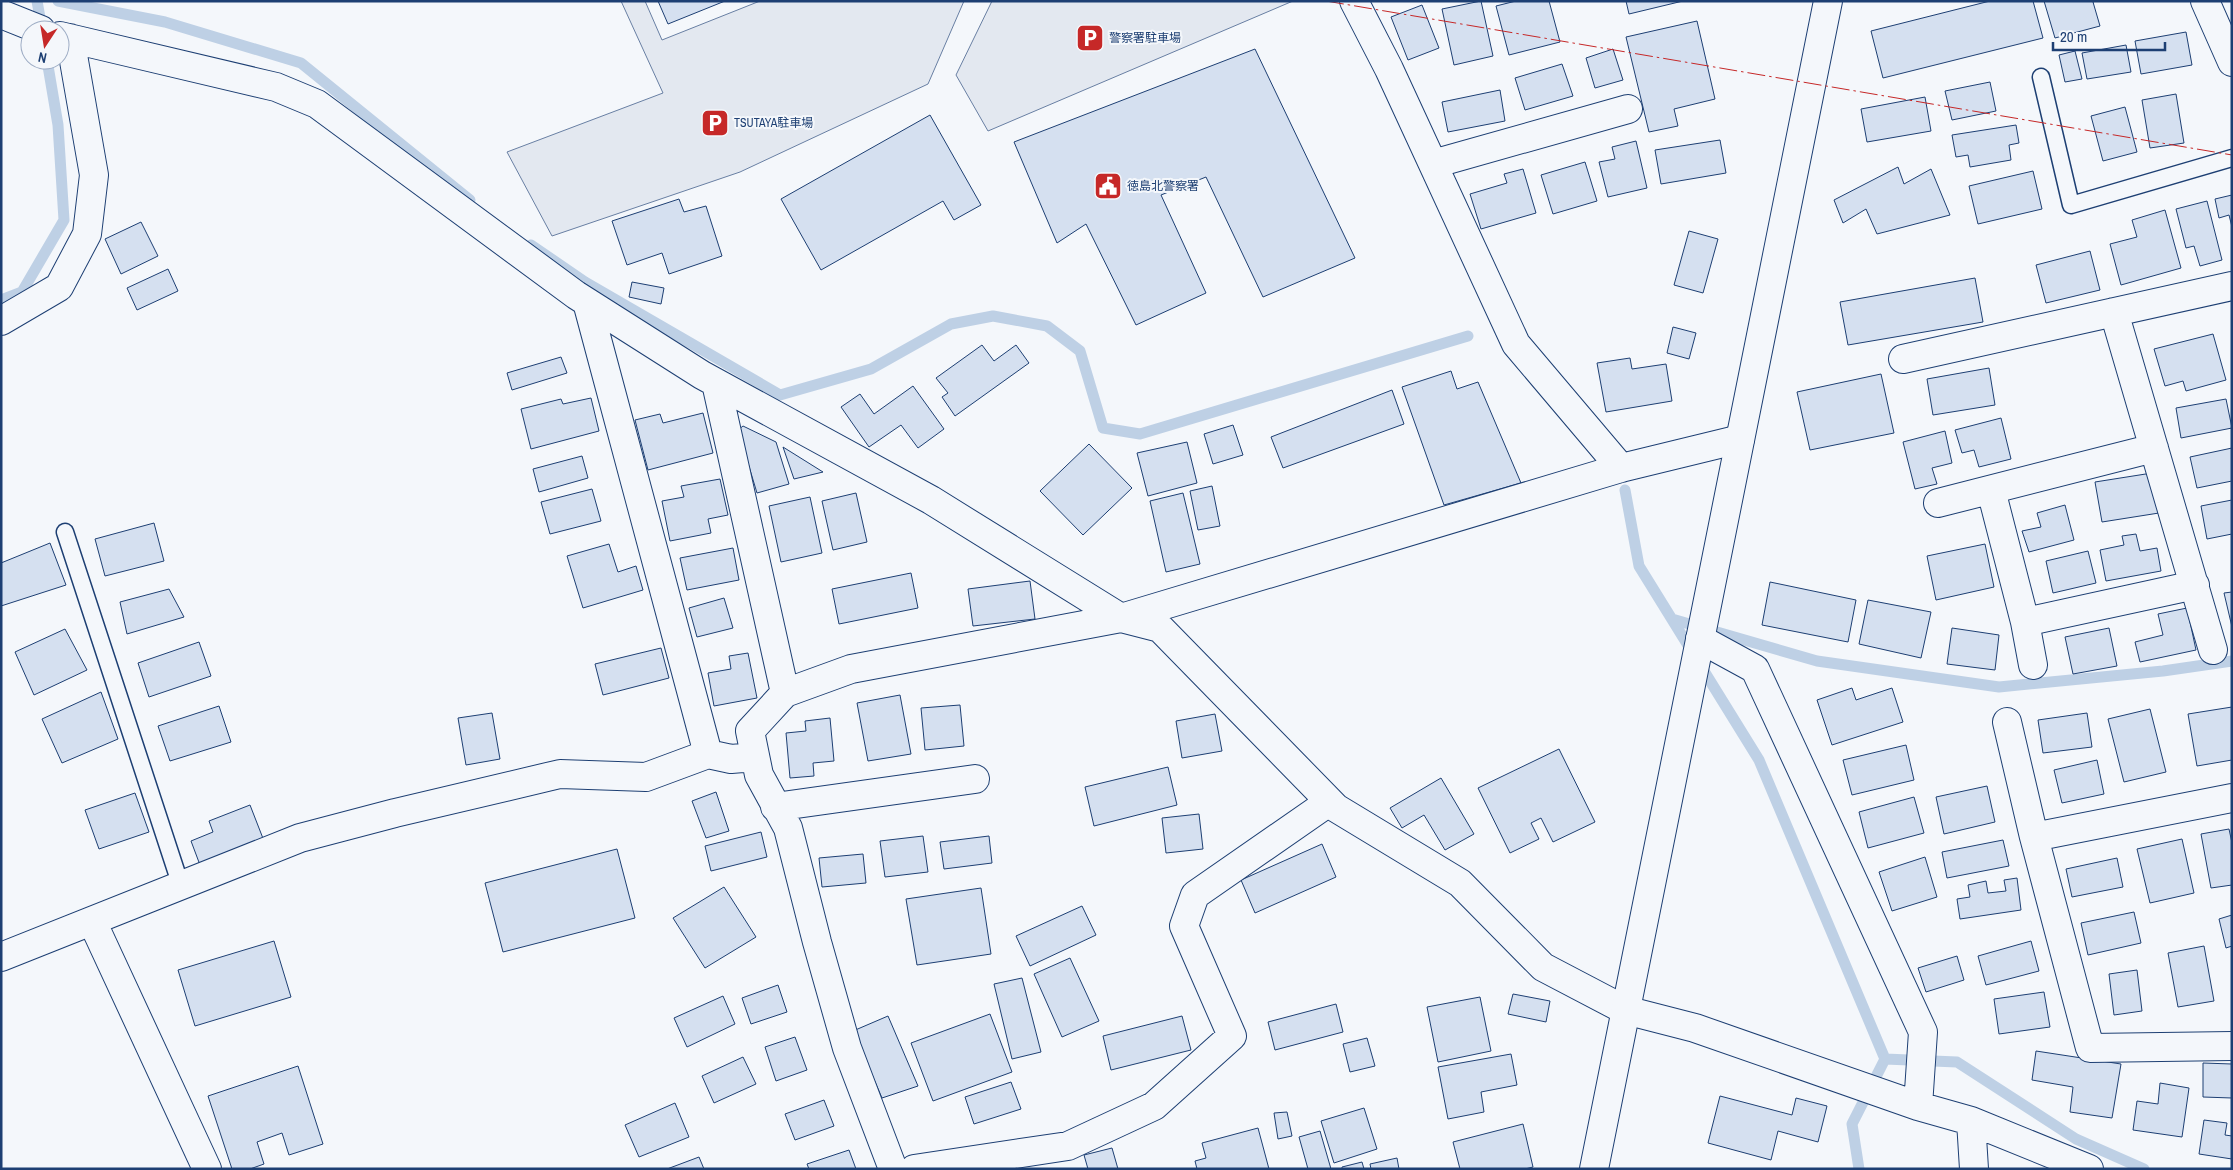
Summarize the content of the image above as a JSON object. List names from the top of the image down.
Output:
{
  "places": {
    "parking": ["警察署駐車場", "TSUTAYA駐車場"],
    "public building": ["徳島北警察署"]
  },
  "scale_bar": "20 m",
  "north": "bottom"
}
